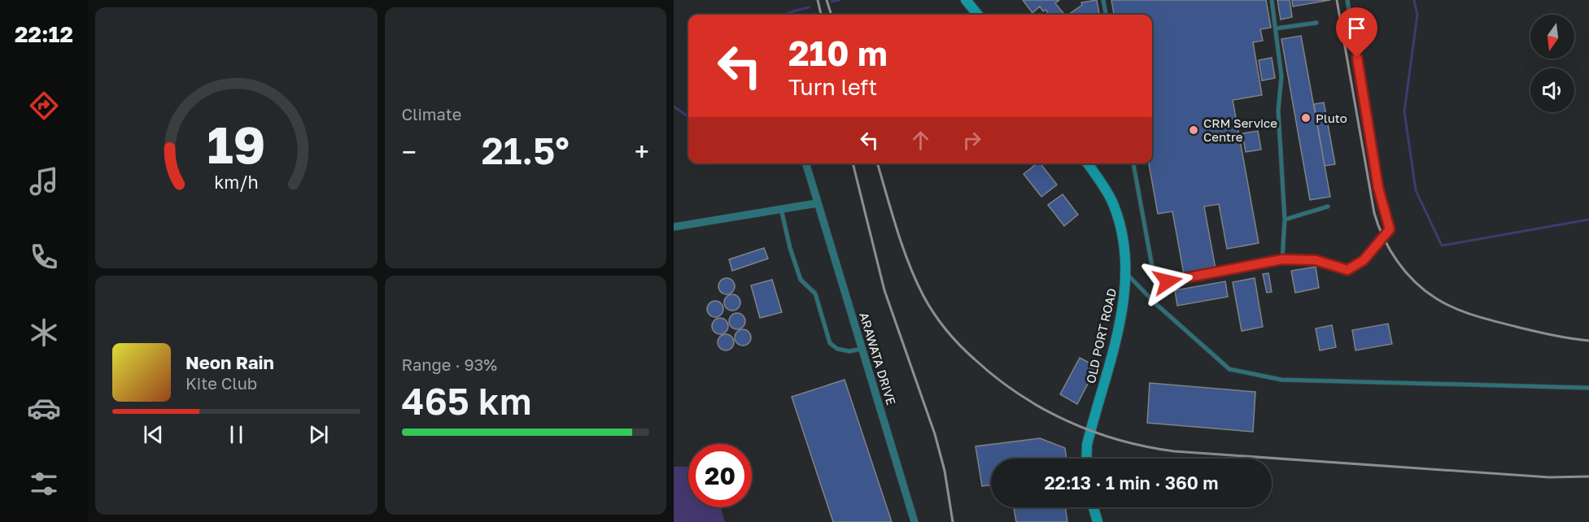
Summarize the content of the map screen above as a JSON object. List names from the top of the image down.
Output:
{
  "streets": {
    "street": ["OLD PORT ROAD", "ARAWATA DRIVE"]
  },
  "places": ["Pluto", "CRM Service Centre"],
  "north": "bottom",
  "page": {
    "tabs": "22:12",
    "tile": [
      "Climate",
      ["Range · 93%", "465 km"]
    ],
    "turn": ["210 m", "Turn left"],
    "heat": ["−", "21.5°", "+"],
    "song": ["Neon Rain", "Kite Club"],
    "limit": "20",
    "trip": "22:13 · 1 min · 360 m",
    "gauge": ["19", "km/h"]
  }
}
